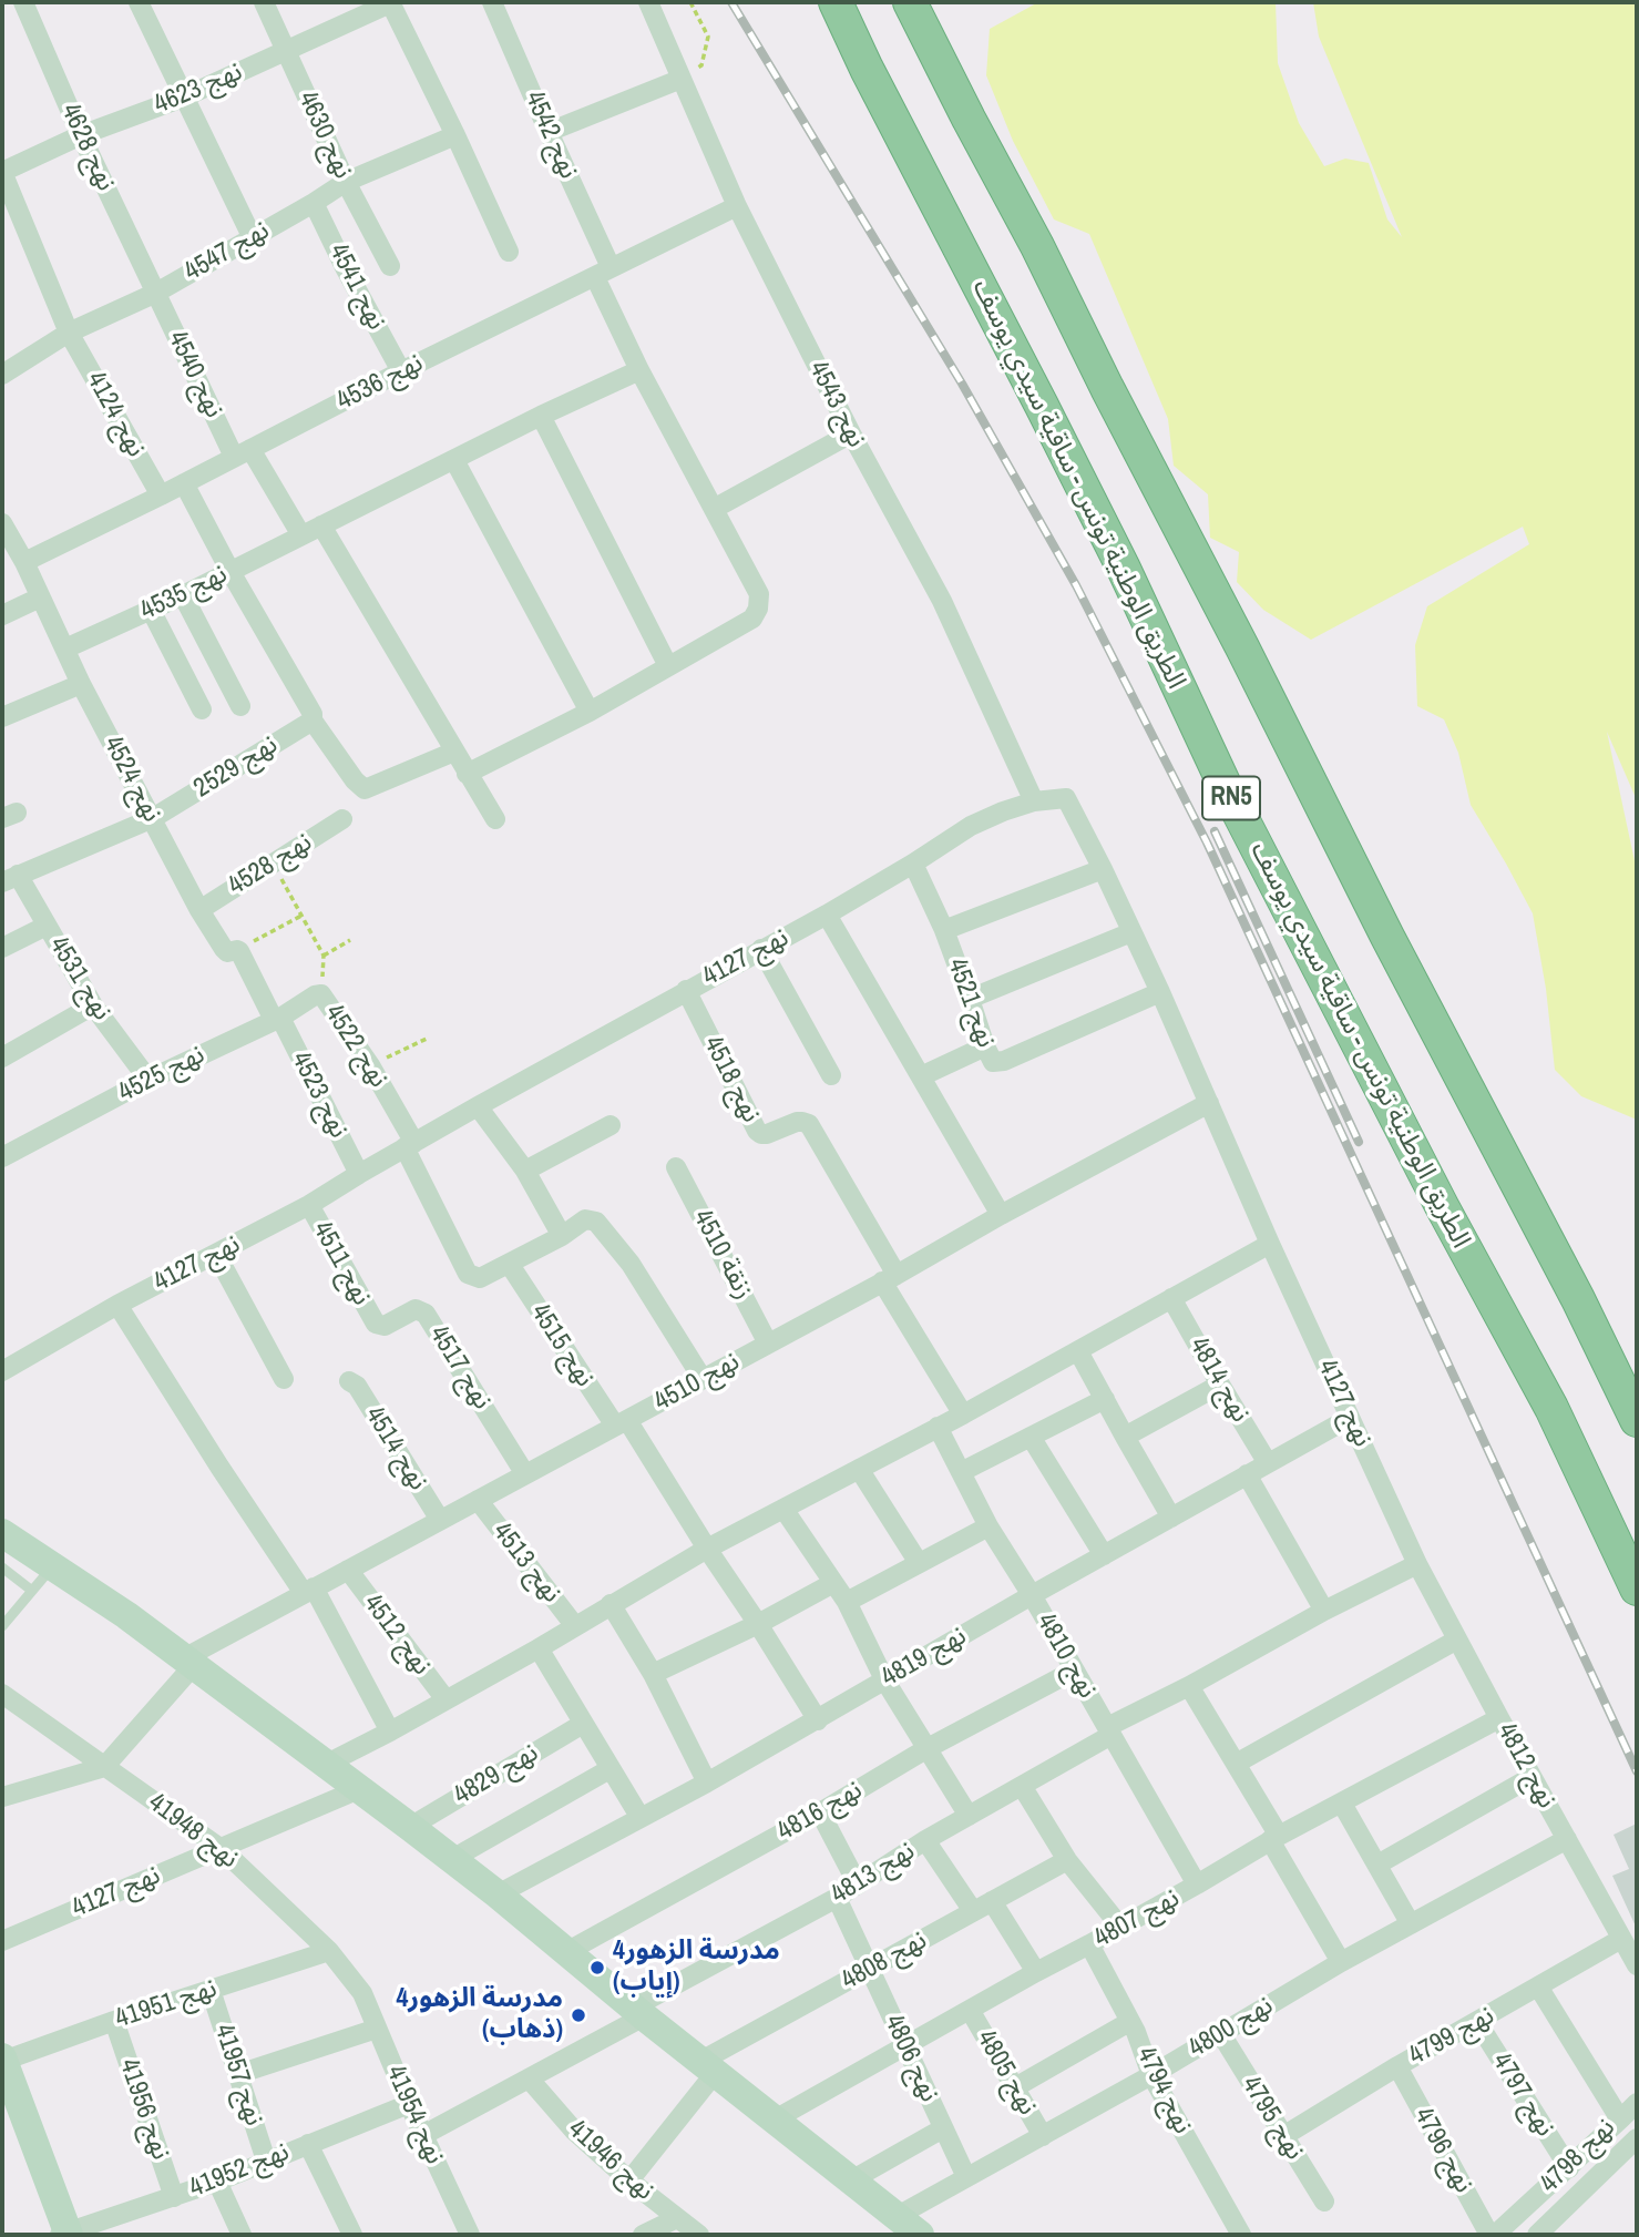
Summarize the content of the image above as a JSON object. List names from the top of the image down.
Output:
{
  "streets": {
    "highway": ["الطريق الوطنية تونس - ساقية سيدي يوسف", "RN5"],
    "street": [
      "نهج 4623",
      "نهج 4630",
      "نهج 4542",
      "نهج 4628",
      "نهج 4547",
      "نهج 4541",
      "نهج 4540",
      "نهج 4536",
      "نهج 4543",
      "نهج 4124",
      "نهج 4535",
      "نهج 2529",
      "نهج 4524",
      "نهج 4528",
      "نهج 4127",
      "نهج 4531",
      "نهج 4521",
      "نهج 4522",
      "نهج 4525",
      "نهج 4518",
      "نهج 4523",
      "زنقة 4510",
      "نهج 4511",
      "نهج 4515",
      "نهج 4517",
      "نهج 4814",
      "نهج 4510",
      "نهج 4514",
      "نهج 4513",
      "نهج 4512",
      "نهج 4810",
      "نهج 4819",
      "نهج 4812",
      "نهج 4829",
      "نهج 4816",
      "نهج 41948",
      "نهج 4813",
      "نهج 4807",
      "نهج 4808",
      "نهج 41951",
      "نهج 4800",
      "نهج 4799",
      "نهج 4806",
      "نهج 4805",
      "نهج 41957",
      "نهج 4794",
      "نهج 4797",
      "نهج 41956",
      "نهج 41954",
      "نهج 4795",
      "نهج 4796",
      "نهج 4798",
      "نهج 41946",
      "نهج 41952"
    ]
  },
  "crossings": [
    ["نهج 4623", "نهج 4630"],
    ["نهج 4623", "نهج 4628"],
    ["نهج 4623", "نهج 4124"],
    ["نهج 4630", "نهج 4547"],
    ["نهج 4542", "نهج 4536"],
    ["نهج 4542", "نهج 4535"],
    ["نهج 4628", "نهج 4547"],
    ["نهج 4628", "نهج 4540"],
    ["نهج 4547", "نهج 4541"],
    ["نهج 4547", "نهج 4540"],
    ["نهج 4547", "نهج 4124"],
    ["نهج 4541", "نهج 4536"],
    ["نهج 4540", "نهج 4536"],
    ["نهج 4540", "نهج 4535"],
    ["نهج 4536", "نهج 4543"],
    ["نهج 4536", "نهج 4124"],
    ["نهج 4536", "نهج 4524"],
    ["نهج 4543", "نهج 4127"],
    ["نهج 4535", "نهج 4524"],
    ["نهج 2529", "نهج 4524"],
    ["نهج 2529", "نهج 4531"],
    ["نهج 4524", "نهج 4528"],
    ["نهج 4524", "نهج 4525"],
    ["نهج 4524", "نهج 4523"],
    ["نهج 4127", "نهج 4521"],
    ["نهج 4127", "نهج 4522"],
    ["نهج 4127", "نهج 4518"],
    ["نهج 4127", "نهج 4523"],
    ["نهج 4127", "نهج 4511"],
    ["نهج 4127", "نهج 4510"],
    ["نهج 4127", "نهج 4819"],
    ["نهج 4127", "نهج 4812"],
    ["نهج 4127", "نهج 41948"],
    ["نهج 4127", "نهج 4813"],
    ["نهج 4531", "نهج 4525"],
    ["نهج 4522", "نهج 4525"],
    ["نهج 4522", "نهج 4515"],
    ["نهج 4525", "نهج 4523"],
    ["نهج 4518", "نهج 4510"],
    ["زنقة 4510", "نهج 4510"],
    ["نهج 4511", "نهج 4517"],
    ["نهج 4515", "نهج 4510"],
    ["نهج 4515", "نهج 4819"],
    ["نهج 4517", "نهج 4510"],
    ["نهج 4814", "نهج 4819"],
    ["نهج 4510", "نهج 4514"],
    ["نهج 4510", "نهج 4513"],
    ["نهج 4510", "نهج 4512"],
    ["نهج 4510", "نهج 41948"],
    ["نهج 4810", "نهج 4819"],
    ["نهج 4810", "نهج 4816"],
    ["نهج 4810", "نهج 4813"],
    ["نهج 4810", "نهج 4807"],
    ["نهج 4812", "نهج 4813"],
    ["نهج 4812", "نهج 4807"],
    ["نهج 4812", "نهج 4800"],
    ["نهج 4812", "نهج 4799"],
    ["نهج 41948", "نهج 41951"],
    ["نهج 41948", "نهج 41954"],
    ["نهج 4813", "نهج 4806"],
    ["نهج 4807", "نهج 4806"],
    ["نهج 4807", "نهج 4805"],
    ["نهج 4807", "نهج 4794"],
    ["نهج 4808", "نهج 4806"],
    ["نهج 41951", "نهج 41957"],
    ["نهج 41951", "نهج 41956"],
    ["نهج 4800", "نهج 4806"],
    ["نهج 4800", "نهج 4805"],
    ["نهج 4800", "نهج 4794"],
    ["نهج 4800", "نهج 4795"],
    ["نهج 4799", "نهج 4797"],
    ["نهج 4799", "نهج 4795"],
    ["نهج 4799", "نهج 4796"],
    ["نهج 4799", "نهج 4798"],
    ["نهج 41957", "نهج 41952"],
    ["نهج 4797", "نهج 4798"],
    ["نهج 41956", "نهج 41952"],
    ["نهج 41954", "نهج 41952"],
    ["نهج 4796", "نهج 4798"]
  ],
  "places": ["مدرسة الزهور4 (إياب)", "مدرسة الزهور4 (ذهاب)"]
}
